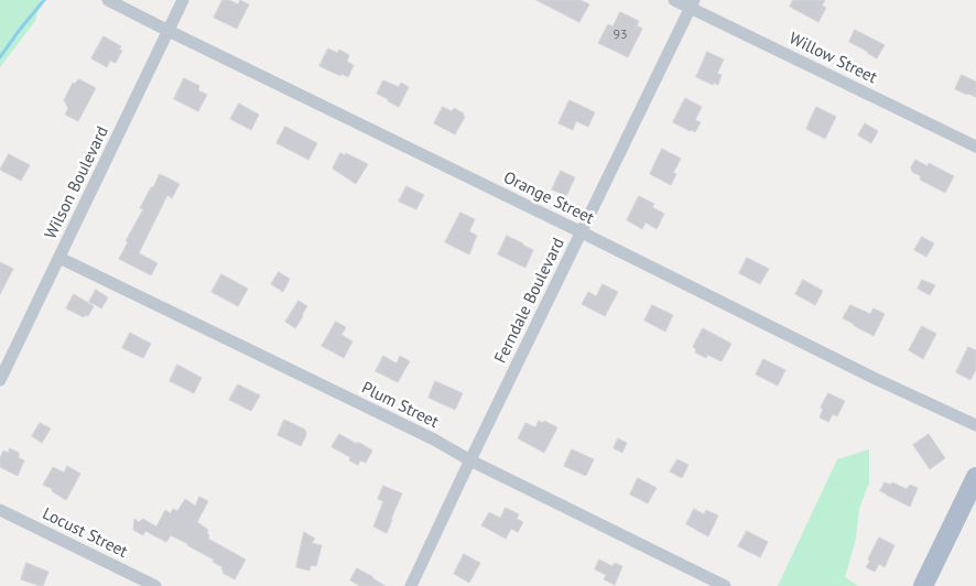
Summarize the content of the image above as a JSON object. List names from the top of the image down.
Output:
{
  "streets": {
    "street": [
      "Willow Street",
      "Wilson Boulevard",
      "Orange Street",
      "Ferndale Boulevard",
      "Plum Street",
      "Locust Street"
    ]
  },
  "crossings": [
    ["Willow Street", "Ferndale Boulevard"],
    ["Wilson Boulevard", "Orange Street"],
    ["Wilson Boulevard", "Plum Street"],
    ["Orange Street", "Ferndale Boulevard"],
    ["Ferndale Boulevard", "Plum Street"]
  ],
  "house_numbers": ["93"]
}
